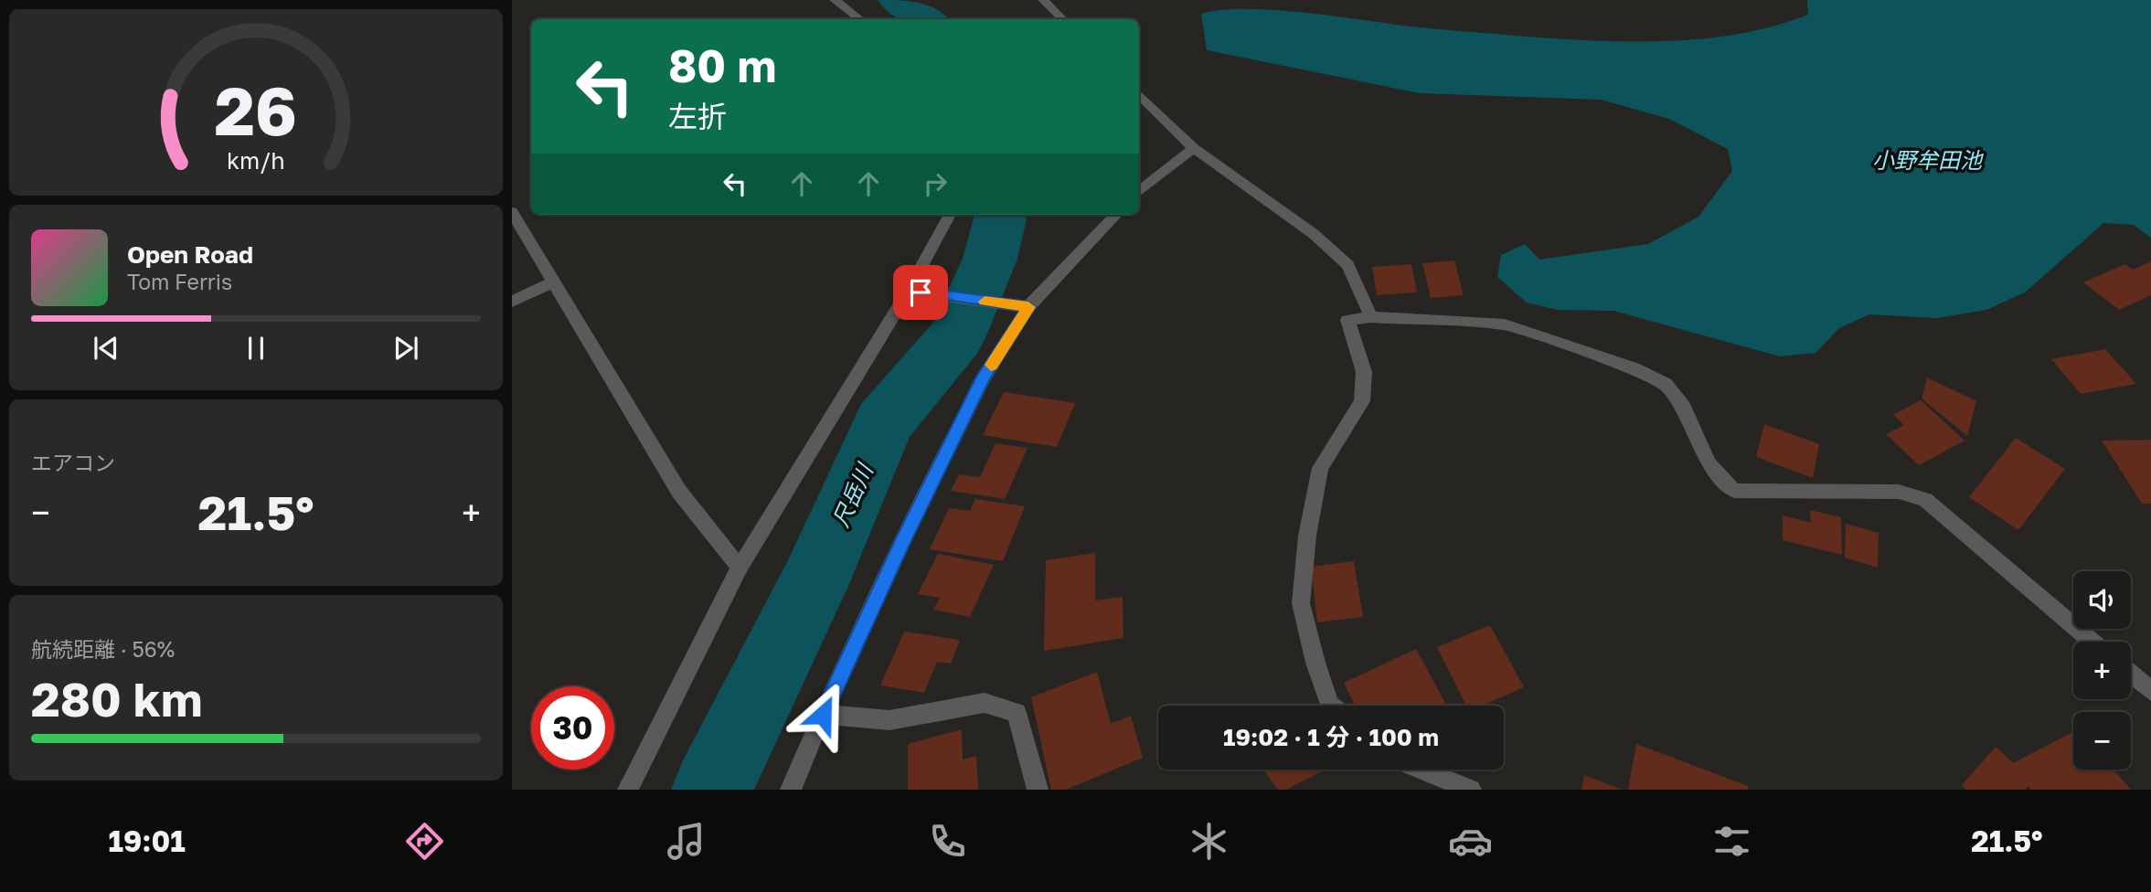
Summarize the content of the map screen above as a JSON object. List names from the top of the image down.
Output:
{
  "water": ["小野牟田池", "尺岳川"],
  "page": {
    "turn": ["80 m", "左折"],
    "song": ["Open Road", "Tom Ferris"],
    "tile": [
      "エアコン",
      ["航続距離 · 56%", "280 km"]
    ],
    "heat": ["−", "21.5°", "+"],
    "map_buttons": ["+", "−"],
    "limit": "30",
    "trip": "19:02 · 1 分 · 100 m",
    "tabs": ["19:01", "21.5°"],
    "gauge": ["26", "km/h"]
  }
}
